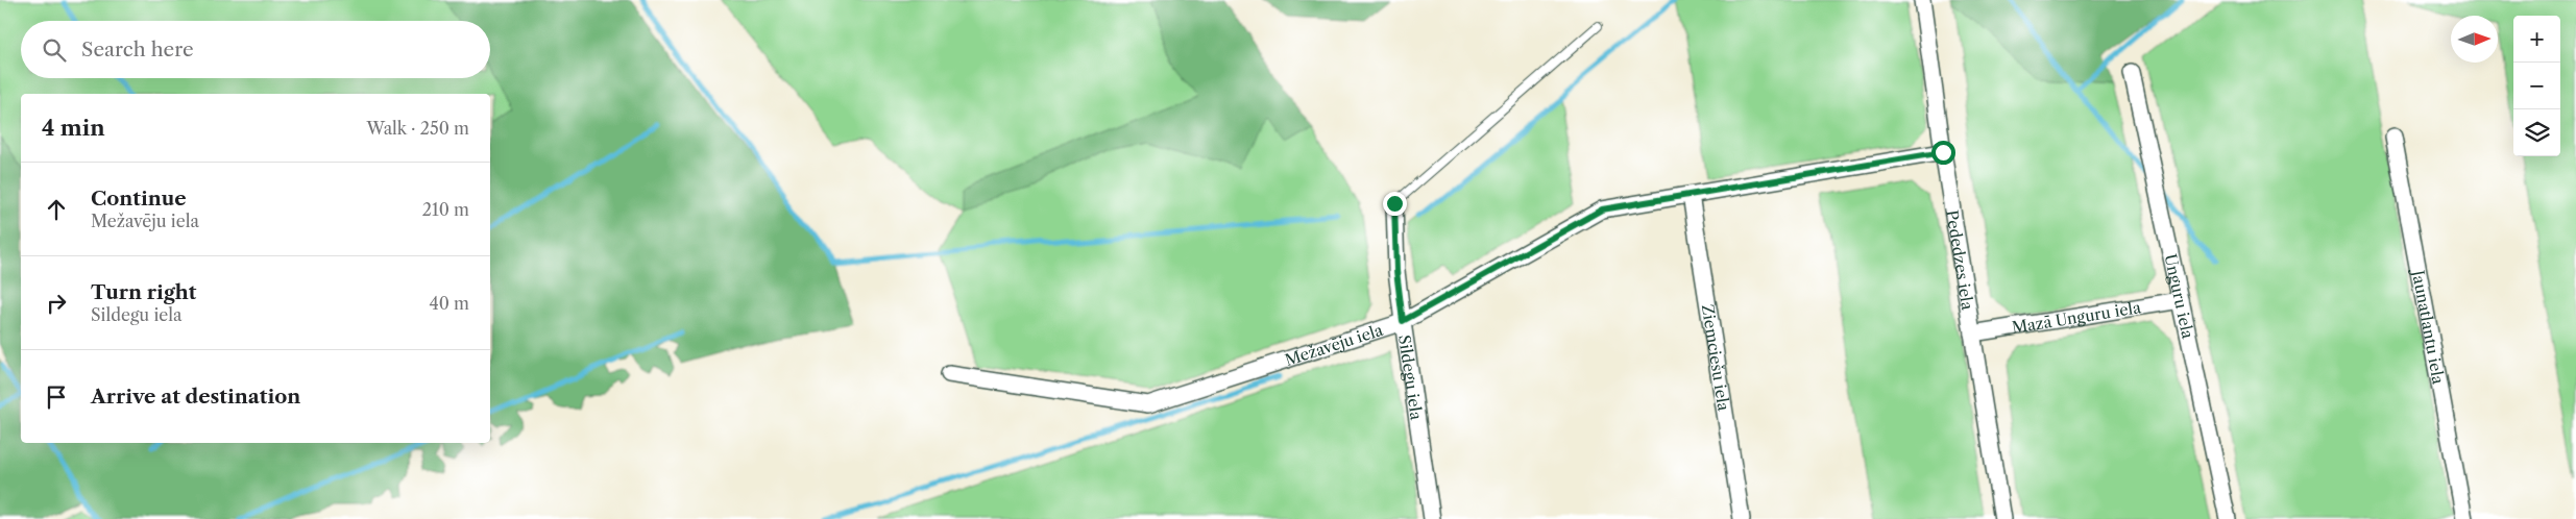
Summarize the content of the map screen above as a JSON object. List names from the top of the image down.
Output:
{
  "streets": {
    "street": [
      "Pededzes iela",
      "Unguru iela",
      "Mazā Unguru iela",
      "Jaunatlantu iela",
      "Mežavēju iela",
      "Ziemciešu iela",
      "Sildegu iela"
    ]
  },
  "crossings": [
    ["Pededzes iela", "Mazā Unguru iela"],
    ["Pededzes iela", "Mežavēju iela"],
    ["Unguru iela", "Mazā Unguru iela"],
    ["Mežavēju iela", "Ziemciešu iela"],
    ["Mežavēju iela", "Sildegu iela"]
  ],
  "north": "right",
  "page": {
    "map_buttons": ["+", "−"],
    "search": "Search here",
    "heading": ["4 min", "Walk · 250 m"],
    "list": [
      ["Continue", "Mežavēju iela", "210 m"],
      ["Turn right", "Sildegu iela", "40 m"],
      "Arrive at destination"
    ]
  }
}
